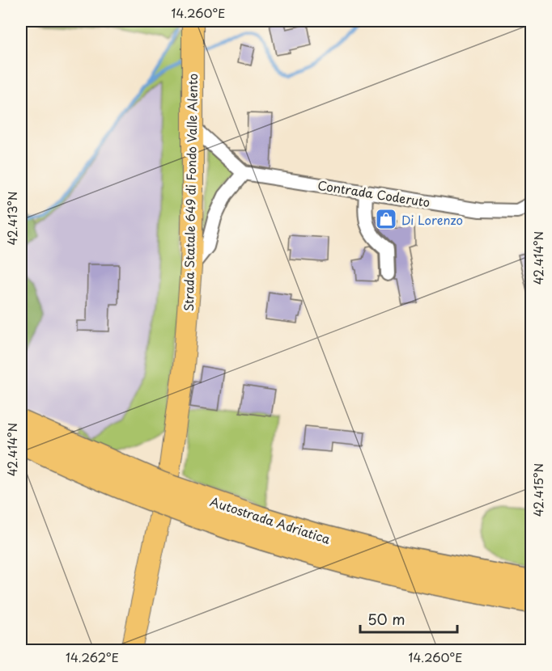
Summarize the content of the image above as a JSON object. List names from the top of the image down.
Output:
{
  "streets": {
    "highway": ["Autostrada Adriatica"],
    "main road": ["Strada Statale 649 di Fondo Valle Alento"],
    "street": ["Contrada Coderuto"]
  },
  "places": {
    "shop": ["Di Lorenzo"]
  },
  "scale_bar": "50 m",
  "coordinates": [
    "14.260°E",
    "42.413°N",
    "42.414°N",
    "42.415°N",
    "14.262°E"
  ]
}
